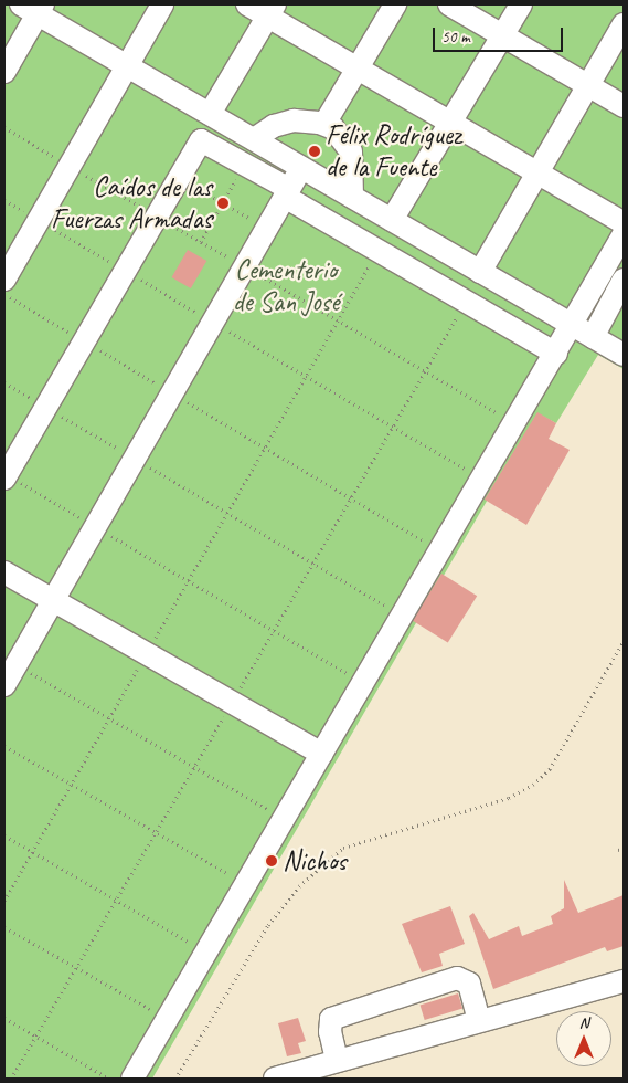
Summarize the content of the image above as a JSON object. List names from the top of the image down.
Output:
{
  "parks": ["Cementerio de San José"],
  "places": ["Félix Rodríguez de la Fuente", "Caídos de las Fuerzas Armadas", "Nichos"],
  "scale_bar": "50 m",
  "north": "top"
}
